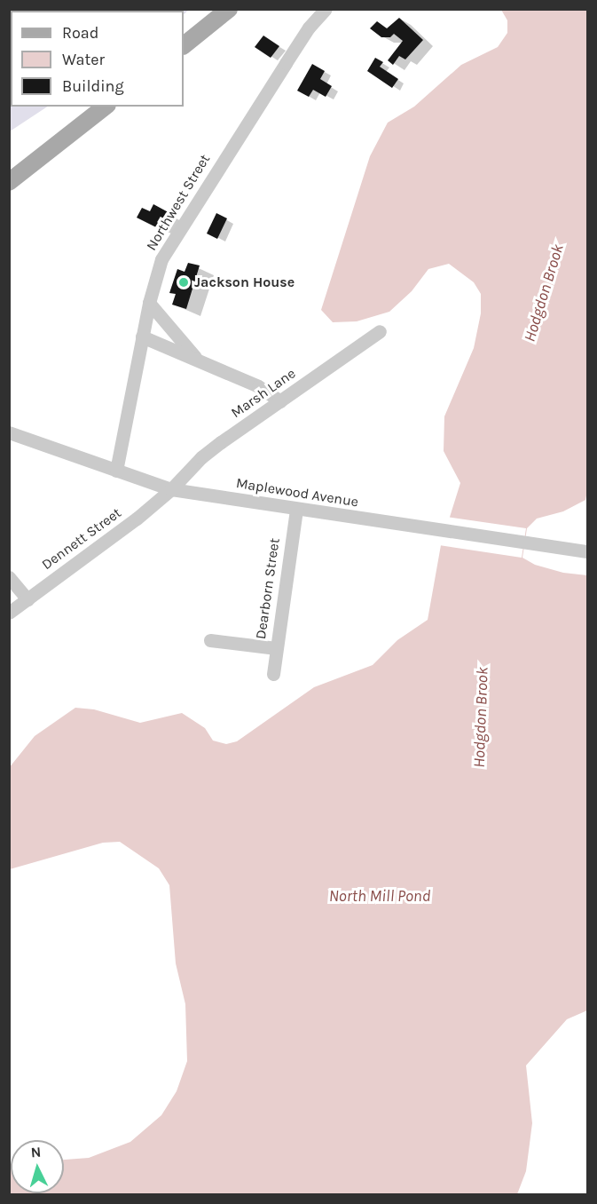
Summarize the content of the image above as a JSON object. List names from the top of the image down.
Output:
{
  "streets": {
    "street": [
      "Northwest Street",
      "Marsh Lane",
      "Maplewood Avenue",
      "Dennett Street",
      "Dearborn Street"
    ]
  },
  "crossings": [
    ["Northwest Street", "Maplewood Avenue"],
    ["Marsh Lane", "Maplewood Avenue"],
    ["Marsh Lane", "Dennett Street"],
    ["Maplewood Avenue", "Dennett Street"],
    ["Maplewood Avenue", "Dearborn Street"]
  ],
  "water": ["Hodgdon Brook", "North Mill Pond"],
  "places": ["Jackson House"],
  "legend": ["Road", "Water", "Building"],
  "north": "top"
}
